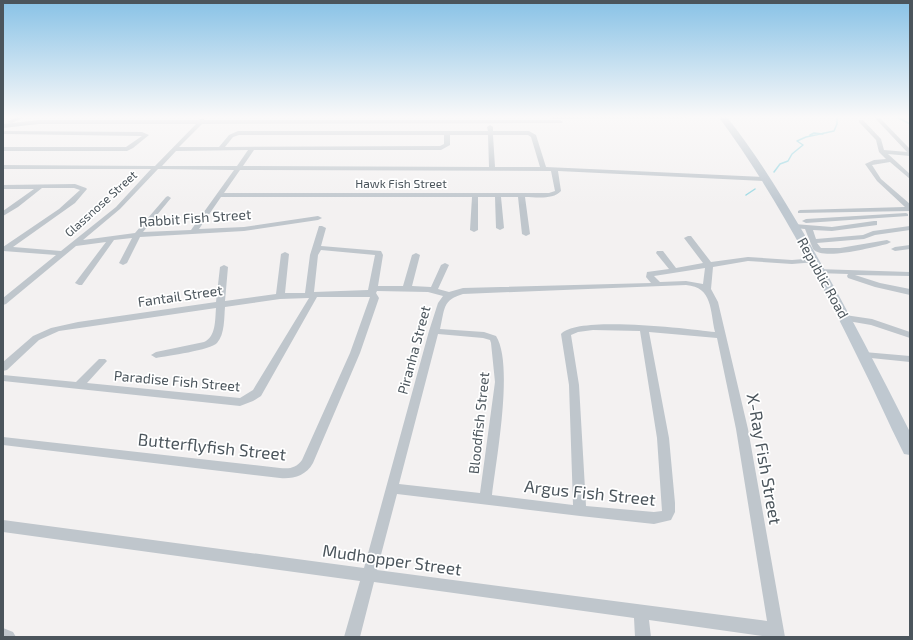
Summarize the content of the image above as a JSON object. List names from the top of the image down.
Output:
{
  "streets": {
    "street": [
      "Hawk Fish Street",
      "Glassnose Street",
      "Rabbit Fish Street",
      "Republic Road",
      "Fantail Street",
      "Piranha Street",
      "Paradise Fish Street",
      "Bloodfish Street",
      "Butterflyfish Street",
      "X-Ray Fish Street",
      "Argus Fish Street",
      "Mudhopper Street"
    ]
  },
  "crossings": [
    ["Glassnose Street", "Rabbit Fish Street"],
    ["Fantail Street", "Piranha Street"],
    ["Fantail Street", "Paradise Fish Street"],
    ["Fantail Street", "Butterflyfish Street"],
    ["Piranha Street", "Bloodfish Street"],
    ["Piranha Street", "X-Ray Fish Street"],
    ["Piranha Street", "Argus Fish Street"],
    ["Piranha Street", "Mudhopper Street"],
    ["Bloodfish Street", "Argus Fish Street"],
    ["X-Ray Fish Street", "Mudhopper Street"]
  ]
}
